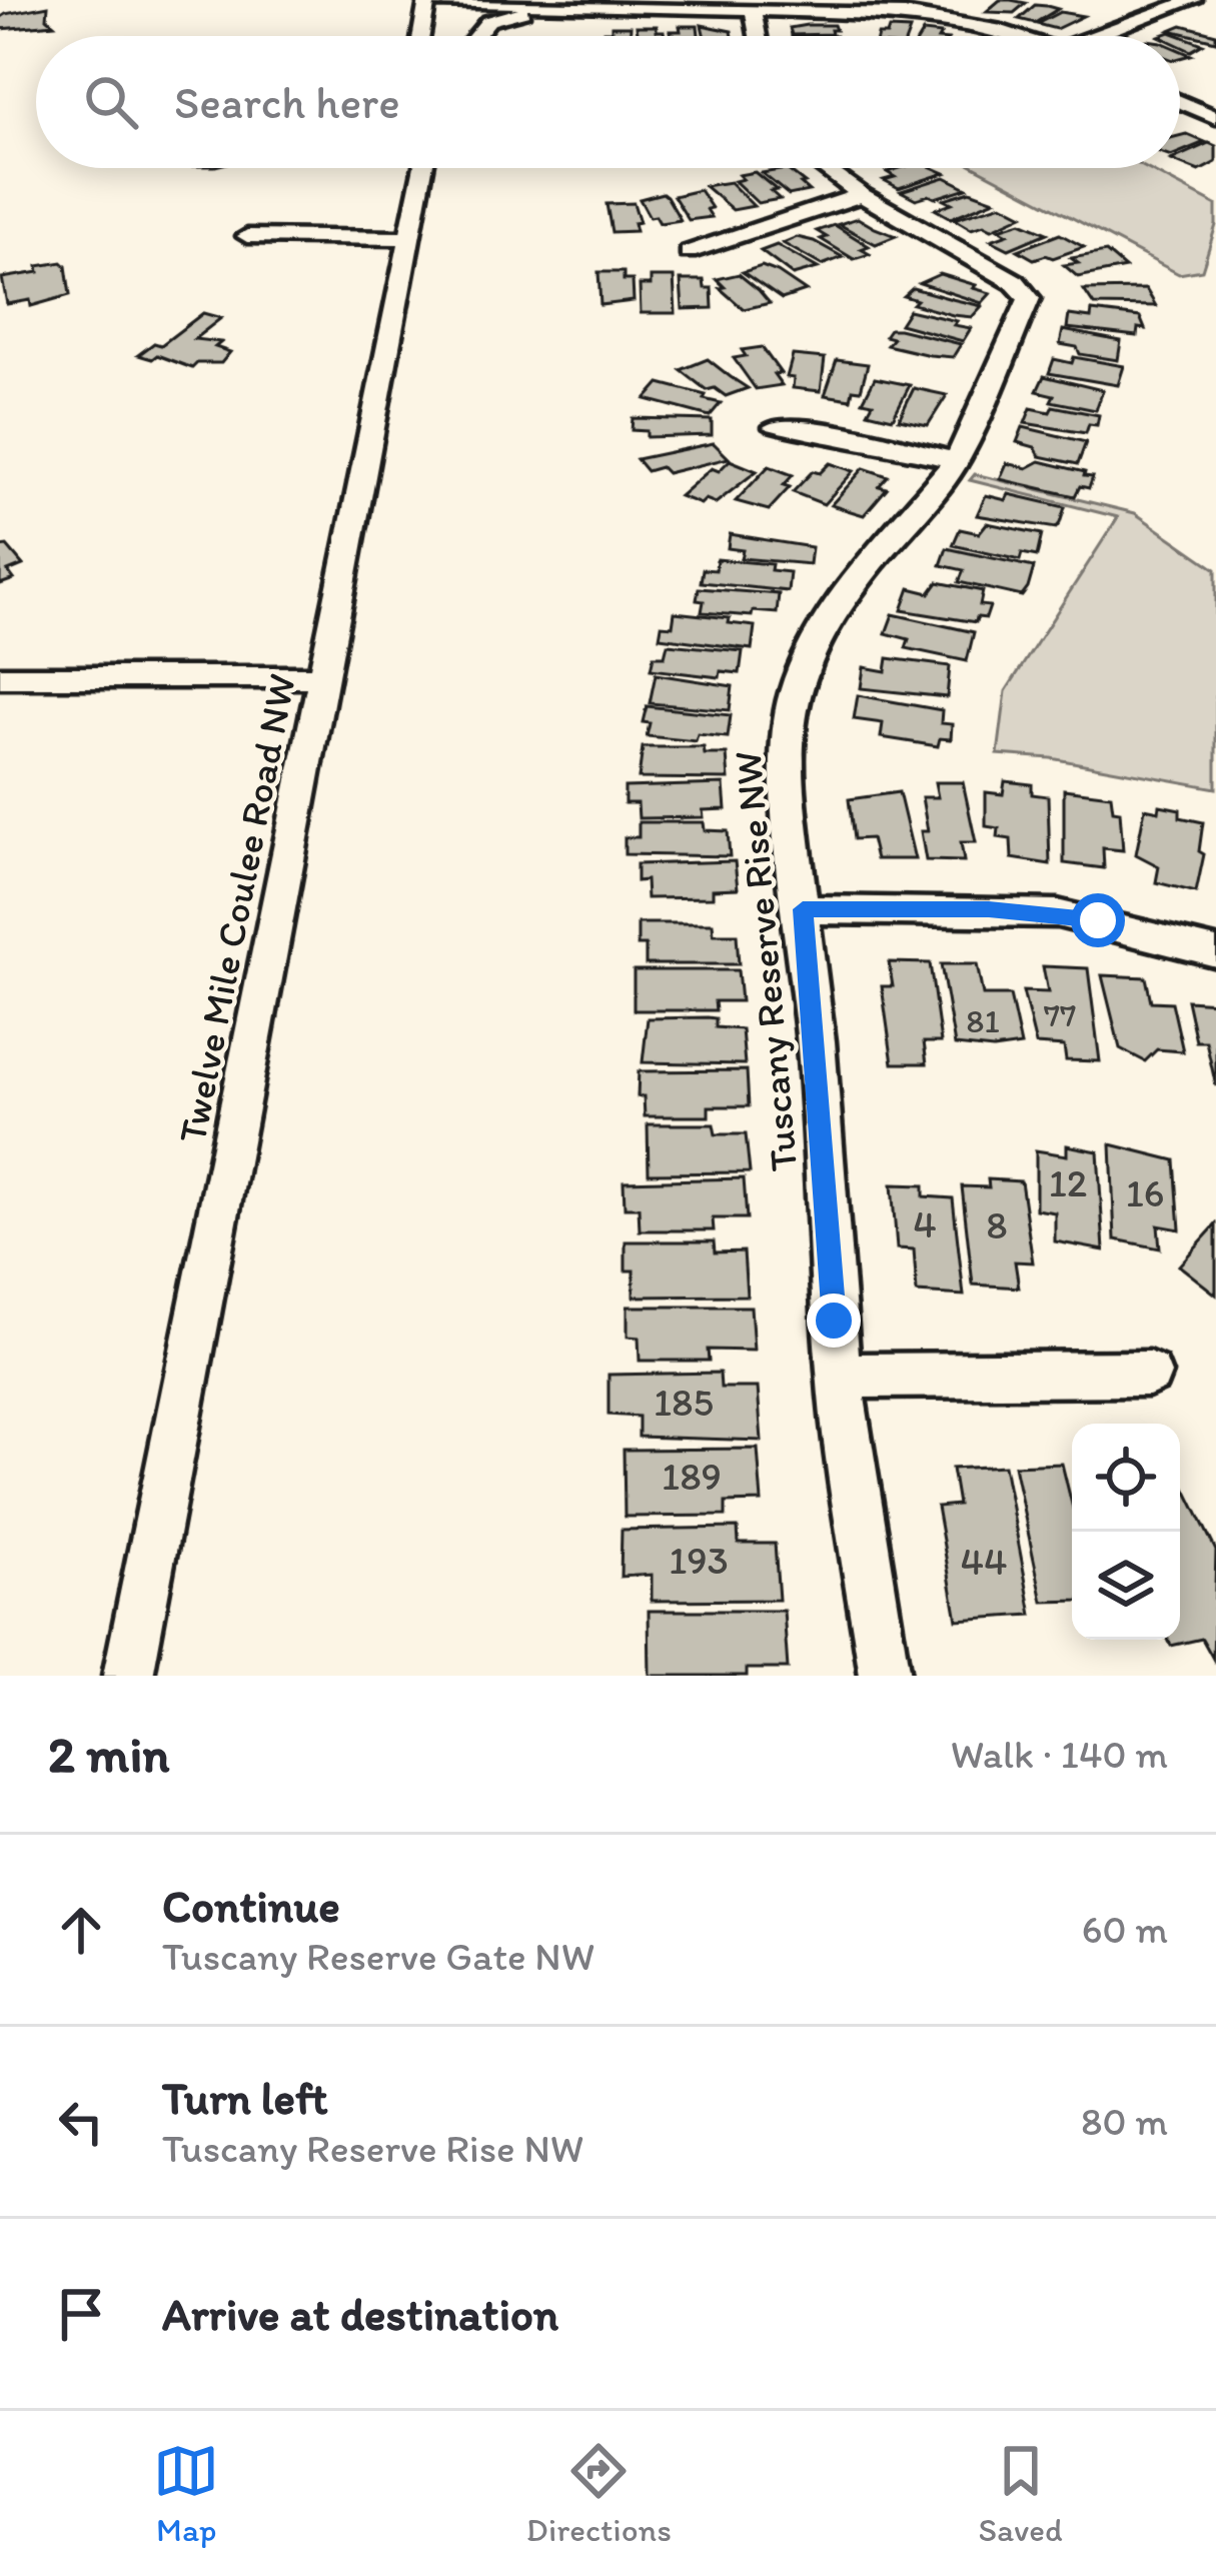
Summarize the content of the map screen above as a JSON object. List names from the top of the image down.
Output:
{
  "streets": {
    "street": ["Twelve Mile Coulee Road NW", "Tuscany Reserve Rise NW"]
  },
  "house_numbers": [
    "77",
    "81",
    "12",
    "16",
    "4",
    "8",
    "185",
    "189",
    "193",
    "44"
  ],
  "page": {
    "search": "Search here",
    "heading": ["2 min", "Walk · 140 m"],
    "list": [
      ["Continue", "Tuscany Reserve Gate NW", "60 m"],
      ["Turn left", "Tuscany Reserve Rise NW", "80 m"],
      "Arrive at destination"
    ],
    "nav": ["Map", "Directions", "Saved"]
  }
}
